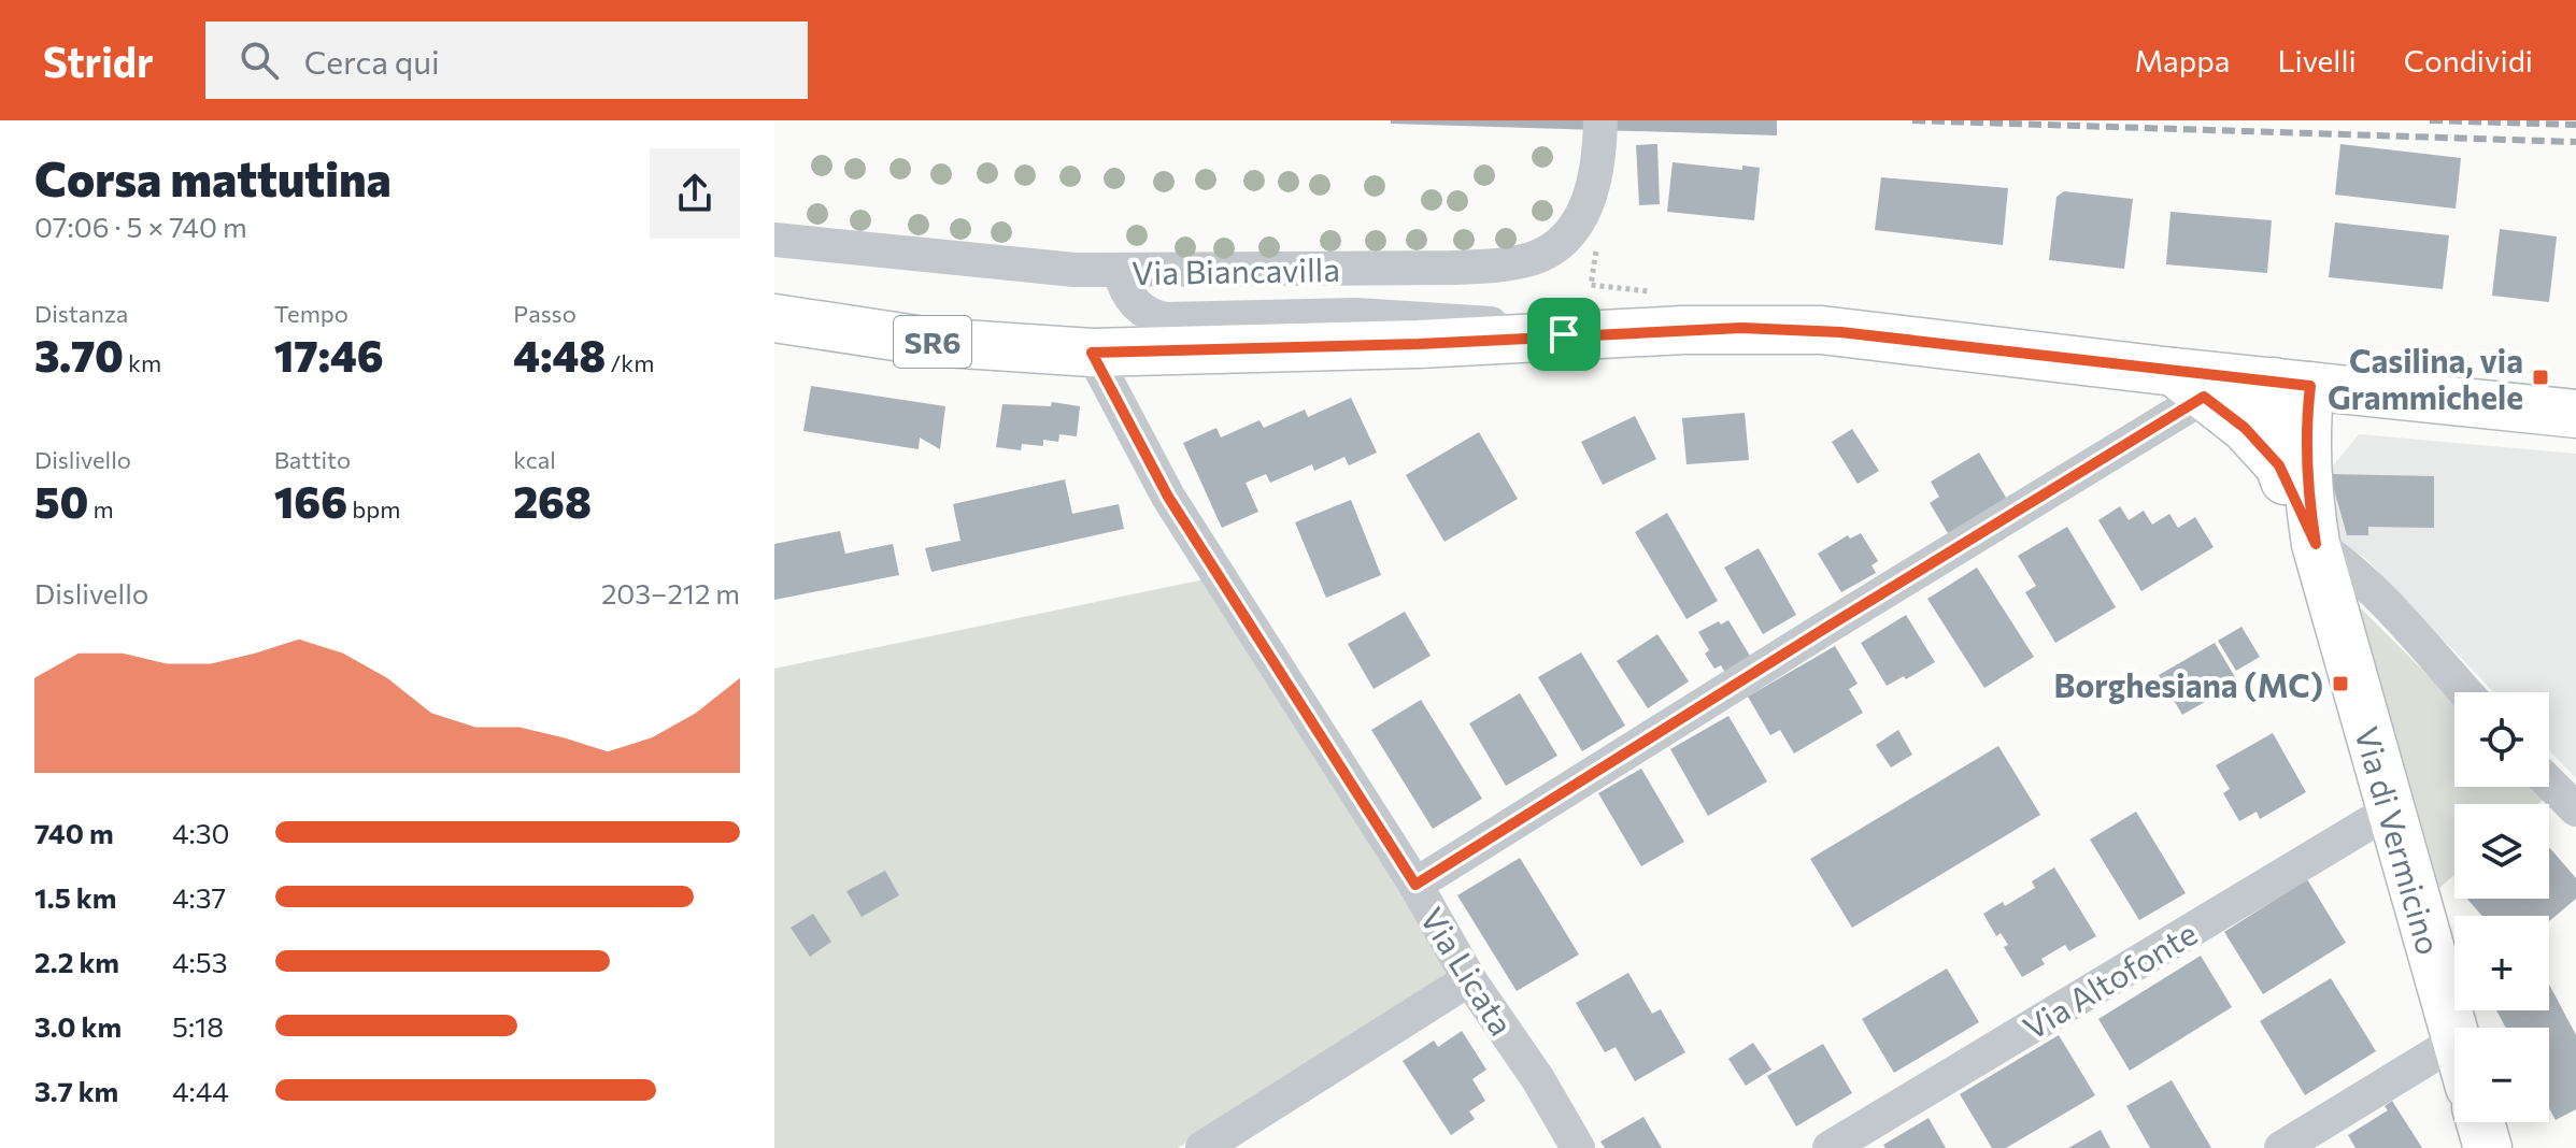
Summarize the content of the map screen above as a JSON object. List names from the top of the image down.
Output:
{
  "streets": {
    "main road": ["SR6", "Via di Vermicino"],
    "street": ["Via Biancavilla", "Via Licata", "Via Altofonte"]
  },
  "crossings": [
    ["SR6", "Via di Vermicino"],
    ["SR6", "Via Licata"],
    ["Via di Vermicino", "Via Altofonte"]
  ],
  "places": {
    "transit": ["Casilina, via Grammichele", "Borghesiana (MC)"]
  },
  "page": {
    "header": "Stridr",
    "search": "Cerca qui",
    "nav": ["Mappa", "Livelli", "Condividi"],
    "heading": ["Corsa mattutina", "07:06 · 5 × 740 m"],
    "stats": [
      ["Distanza", "3.70 km"],
      ["Tempo", "17:46"],
      ["Passo", "4:48 /km"],
      ["Dislivello", "50 m"],
      ["Battito", "166 bpm"],
      ["kcal", "268"]
    ],
    "chart": ["Dislivello", "203–212 m"],
    "map_buttons": ["+", "−"],
    "list": [
      {
        "name": "740 m",
        "note": "4:30"
      },
      {
        "name": "1.5 km",
        "note": "4:37"
      },
      {
        "name": "2.2 km",
        "note": "4:53"
      },
      {
        "name": "3.0 km",
        "note": "5:18"
      },
      {
        "name": "3.7 km",
        "note": "4:44"
      }
    ]
  }
}
